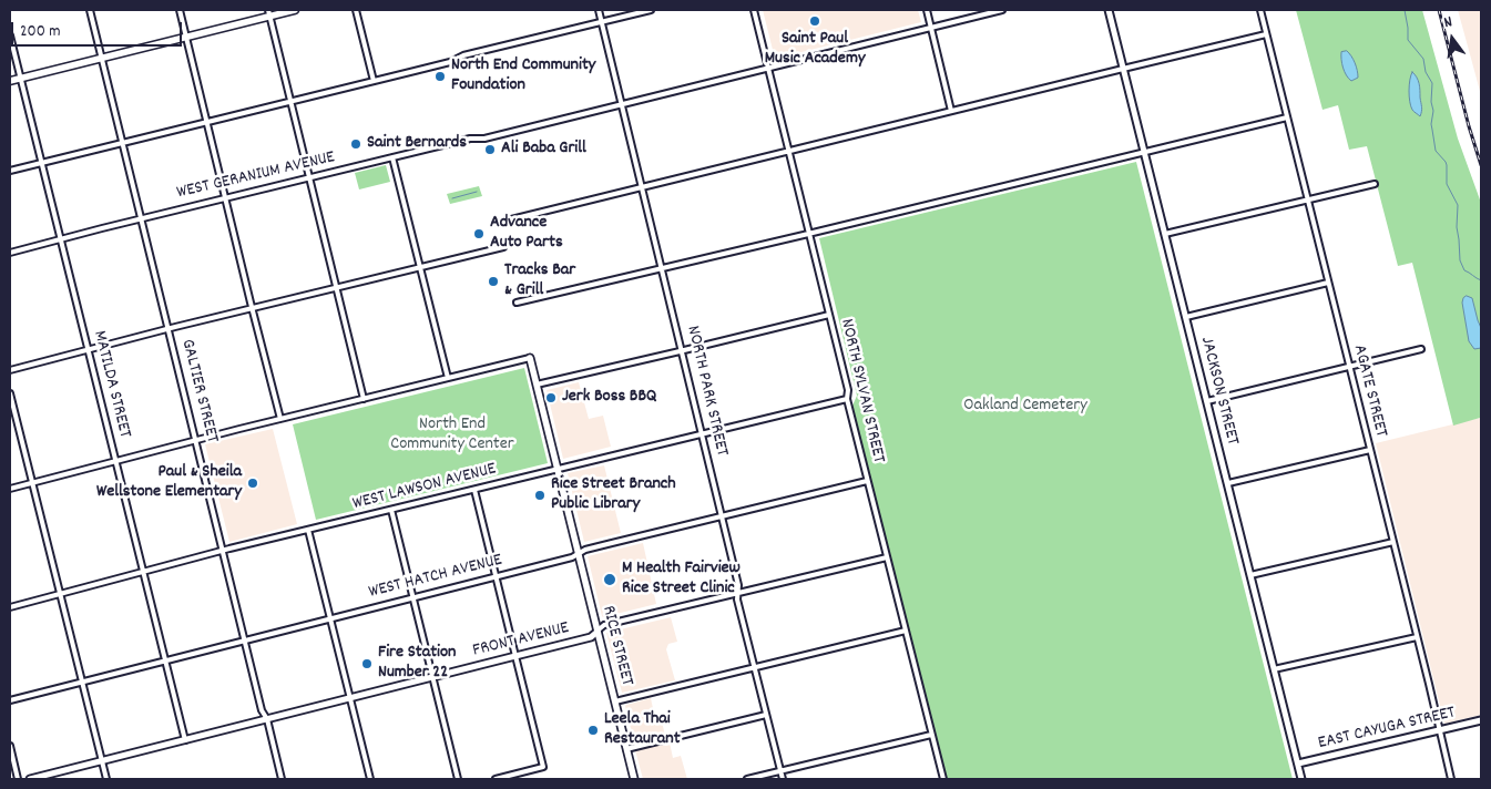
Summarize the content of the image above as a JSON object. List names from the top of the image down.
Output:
{
  "streets": {
    "main road": ["RICE STREET"],
    "street": [
      "WEST GERANIUM AVENUE",
      "MATILDA STREET",
      "GALTIER STREET",
      "NORTH PARK STREET",
      "NORTH SYLVAN STREET",
      "JACKSON STREET",
      "AGATE STREET",
      "WEST LAWSON AVENUE",
      "WEST HATCH AVENUE",
      "FRONT AVENUE",
      "EAST CAYUGA STREET"
    ]
  },
  "crossings": [
    ["WEST GERANIUM AVENUE", "MATILDA STREET"],
    ["WEST GERANIUM AVENUE", "GALTIER STREET"],
    ["WEST GERANIUM AVENUE", "NORTH PARK STREET"],
    ["WEST GERANIUM AVENUE", "NORTH SYLVAN STREET"],
    ["MATILDA STREET", "WEST LAWSON AVENUE"],
    ["MATILDA STREET", "WEST HATCH AVENUE"],
    ["MATILDA STREET", "FRONT AVENUE"],
    ["GALTIER STREET", "WEST LAWSON AVENUE"],
    ["GALTIER STREET", "WEST HATCH AVENUE"],
    ["GALTIER STREET", "FRONT AVENUE"],
    ["NORTH PARK STREET", "WEST LAWSON AVENUE"],
    ["NORTH PARK STREET", "WEST HATCH AVENUE"],
    ["NORTH PARK STREET", "FRONT AVENUE"],
    ["NORTH SYLVAN STREET", "WEST LAWSON AVENUE"],
    ["NORTH SYLVAN STREET", "WEST HATCH AVENUE"],
    ["NORTH SYLVAN STREET", "FRONT AVENUE"],
    ["JACKSON STREET", "EAST CAYUGA STREET"],
    ["AGATE STREET", "EAST CAYUGA STREET"],
    ["WEST LAWSON AVENUE", "RICE STREET"],
    ["WEST HATCH AVENUE", "RICE STREET"],
    ["FRONT AVENUE", "RICE STREET"]
  ],
  "parks": ["Oakland Cemetery", "North End Community Center"],
  "places": [
    "Saint Paul Music Academy",
    "North End Community Foundation",
    "Saint Bernards",
    "Ali Baba Grill",
    "Advance Auto Parts",
    "Tracks Bar & Grill",
    "Jerk Boss BBQ",
    "Paul & Sheila Wellstone Elementary",
    "Rice Street Branch Public Library",
    "M Health Fairview Rice Street Clinic",
    "Fire Station Number 22",
    "Leela Thai Restaurant"
  ],
  "scale_bar": "200 m",
  "north": "top"
}
